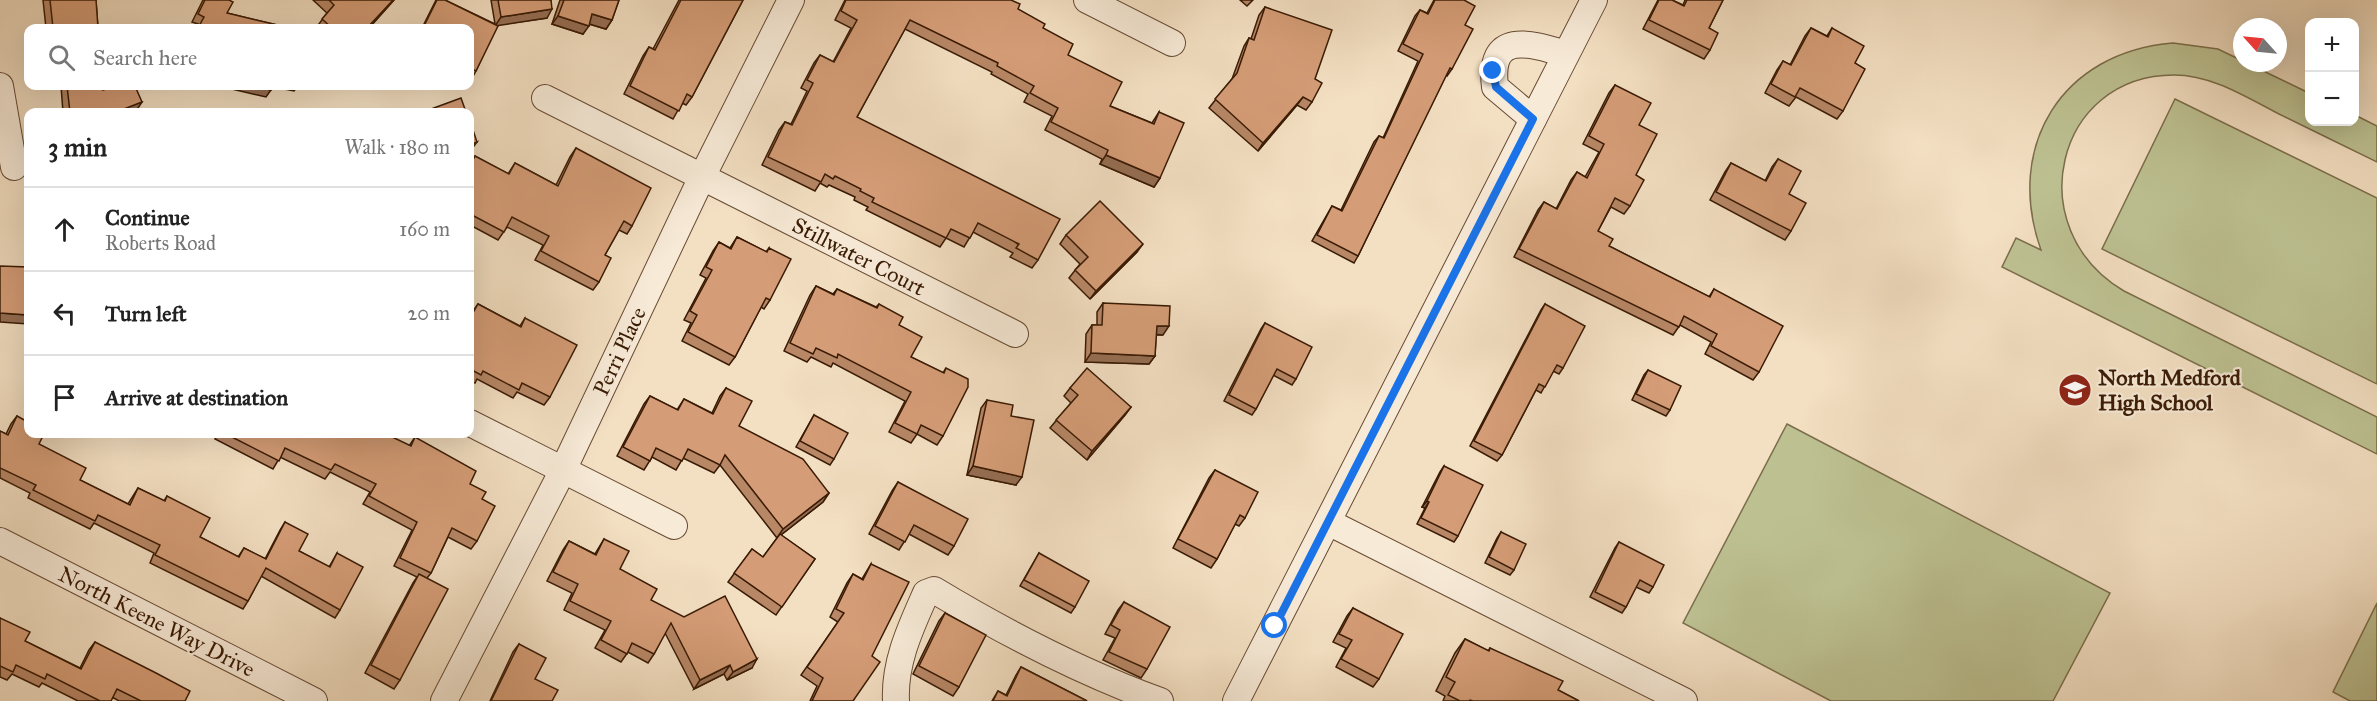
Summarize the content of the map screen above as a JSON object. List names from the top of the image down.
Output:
{
  "streets": {
    "street": ["Stillwater Court", "Perri Place", "North Keene Way Drive"]
  },
  "crossings": [
    ["Stillwater Court", "Perri Place"]
  ],
  "places": {
    "school or university": ["North Medford High School"]
  },
  "north": "top left",
  "page": {
    "map_buttons": ["+", "−"],
    "search": "Search here",
    "heading": ["3 min", "Walk · 180 m"],
    "list": [
      ["Continue", "Roberts Road", "160 m"],
      ["Turn left", "20 m"],
      "Arrive at destination"
    ]
  }
}
